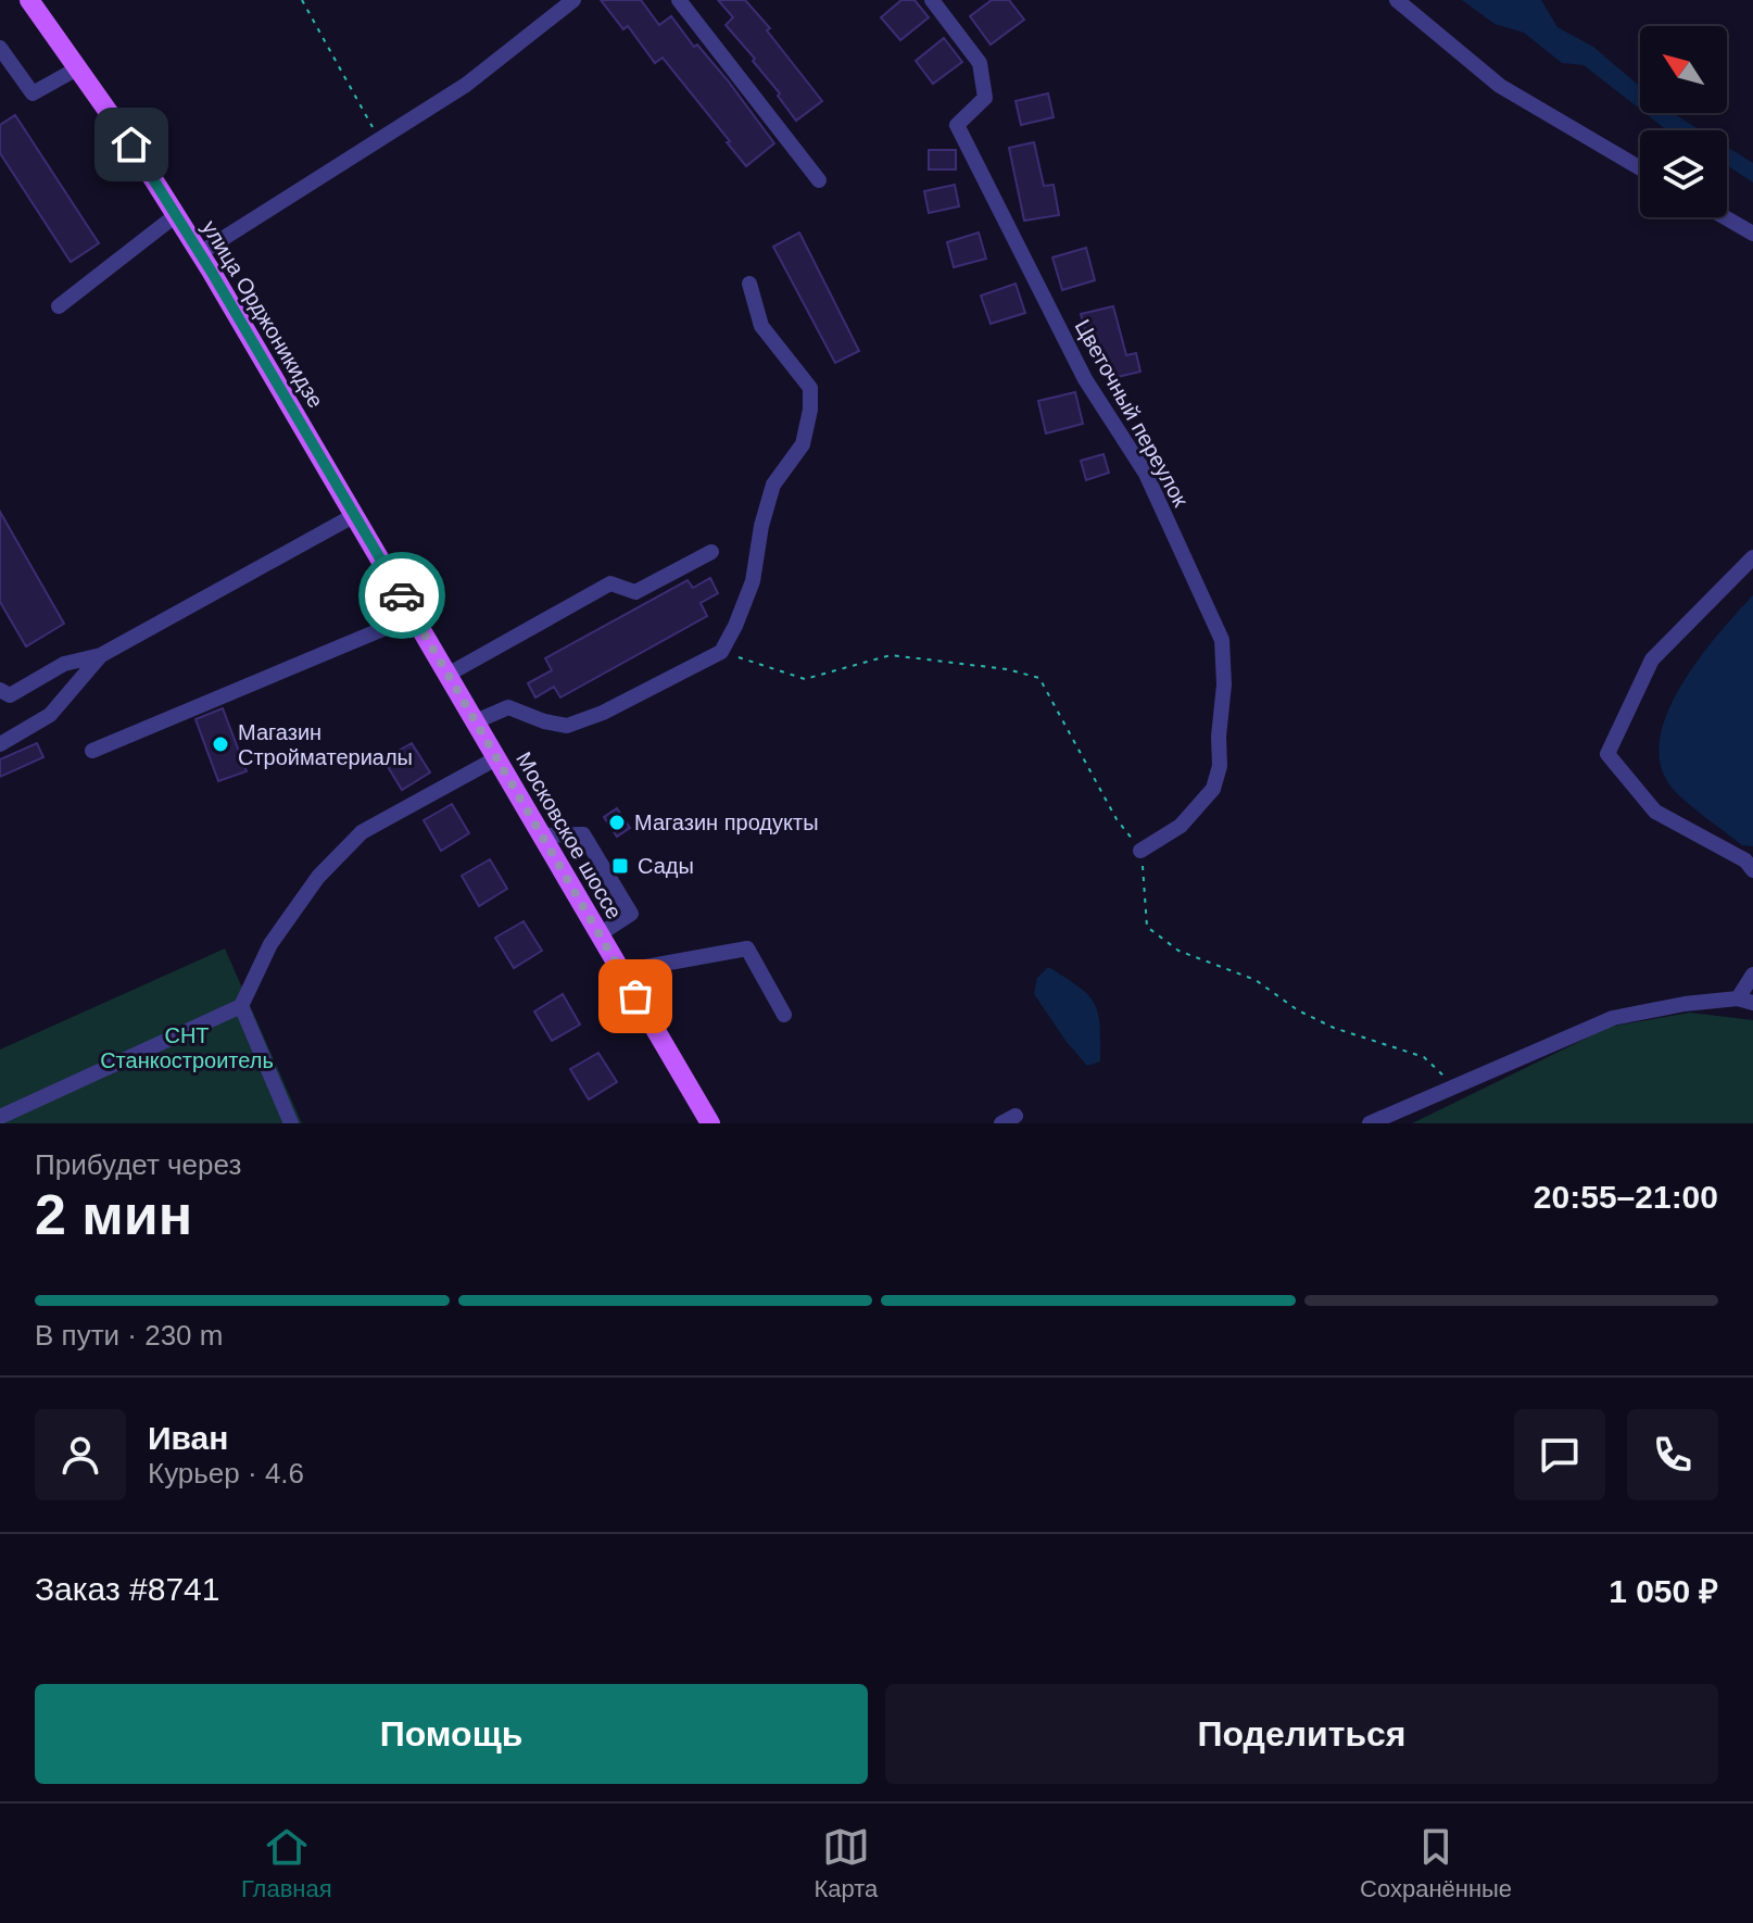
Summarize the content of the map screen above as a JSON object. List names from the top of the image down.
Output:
{
  "streets": {
    "main road": ["улица Орджоникидзе", "Московское шоссе"],
    "street": ["Цветочный переулок"]
  },
  "crossings": [
    ["улица Орджоникидзе", "Московское шоссе"]
  ],
  "parks": ["СНТ Станкостроитель"],
  "places": {
    "other": ["Магазин Стройматериалы", "Магазин продукты"],
    "transit": ["Сады"]
  },
  "north": "top left",
  "page": {
    "heading": ["2 мин", "Прибудет через", "20:55–21:00"],
    "panel": [
      "Иван",
      "Курьер · 4.6",
      "Заказ #8741",
      "1 050 ₽"
    ],
    "bar": "В пути · 230 m",
    "buttons": ["Помощь", "Поделиться"],
    "tabs": ["Главная", "Карта", "Сохранённые"]
  }
}
